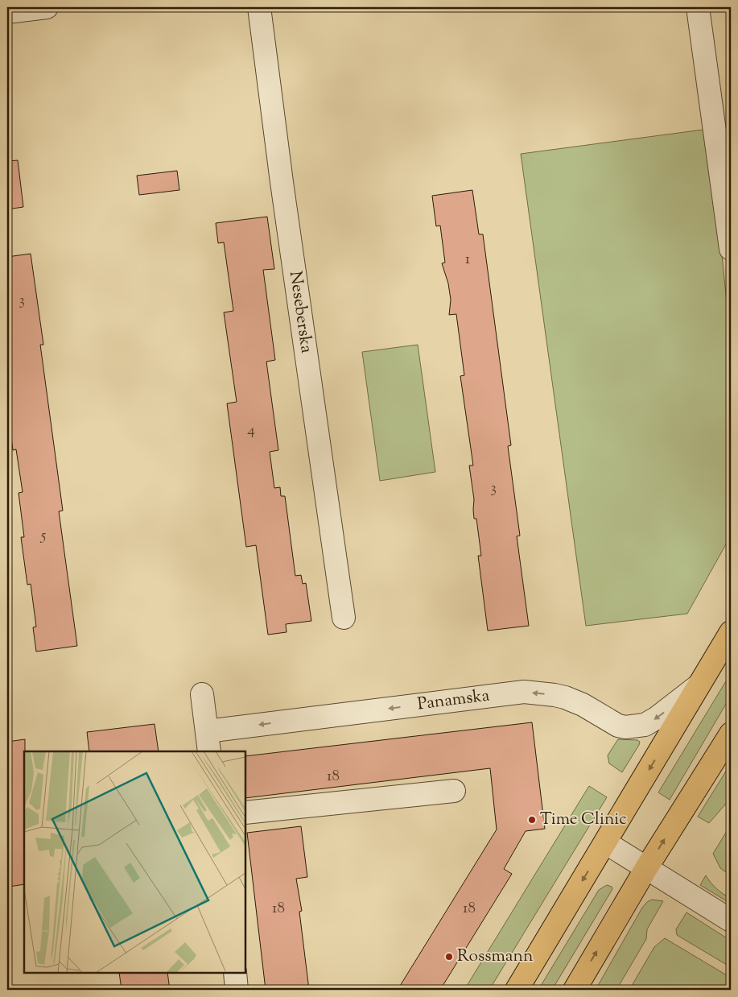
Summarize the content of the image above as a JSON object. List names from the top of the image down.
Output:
{
  "streets": {
    "street": ["Neseberska", "Panamska"]
  },
  "places": ["Time Clinic", "Rossmann"],
  "house_numbers": [
    "1",
    "3",
    "4",
    "3",
    "5",
    "18",
    "18",
    "18"
  ]
}
